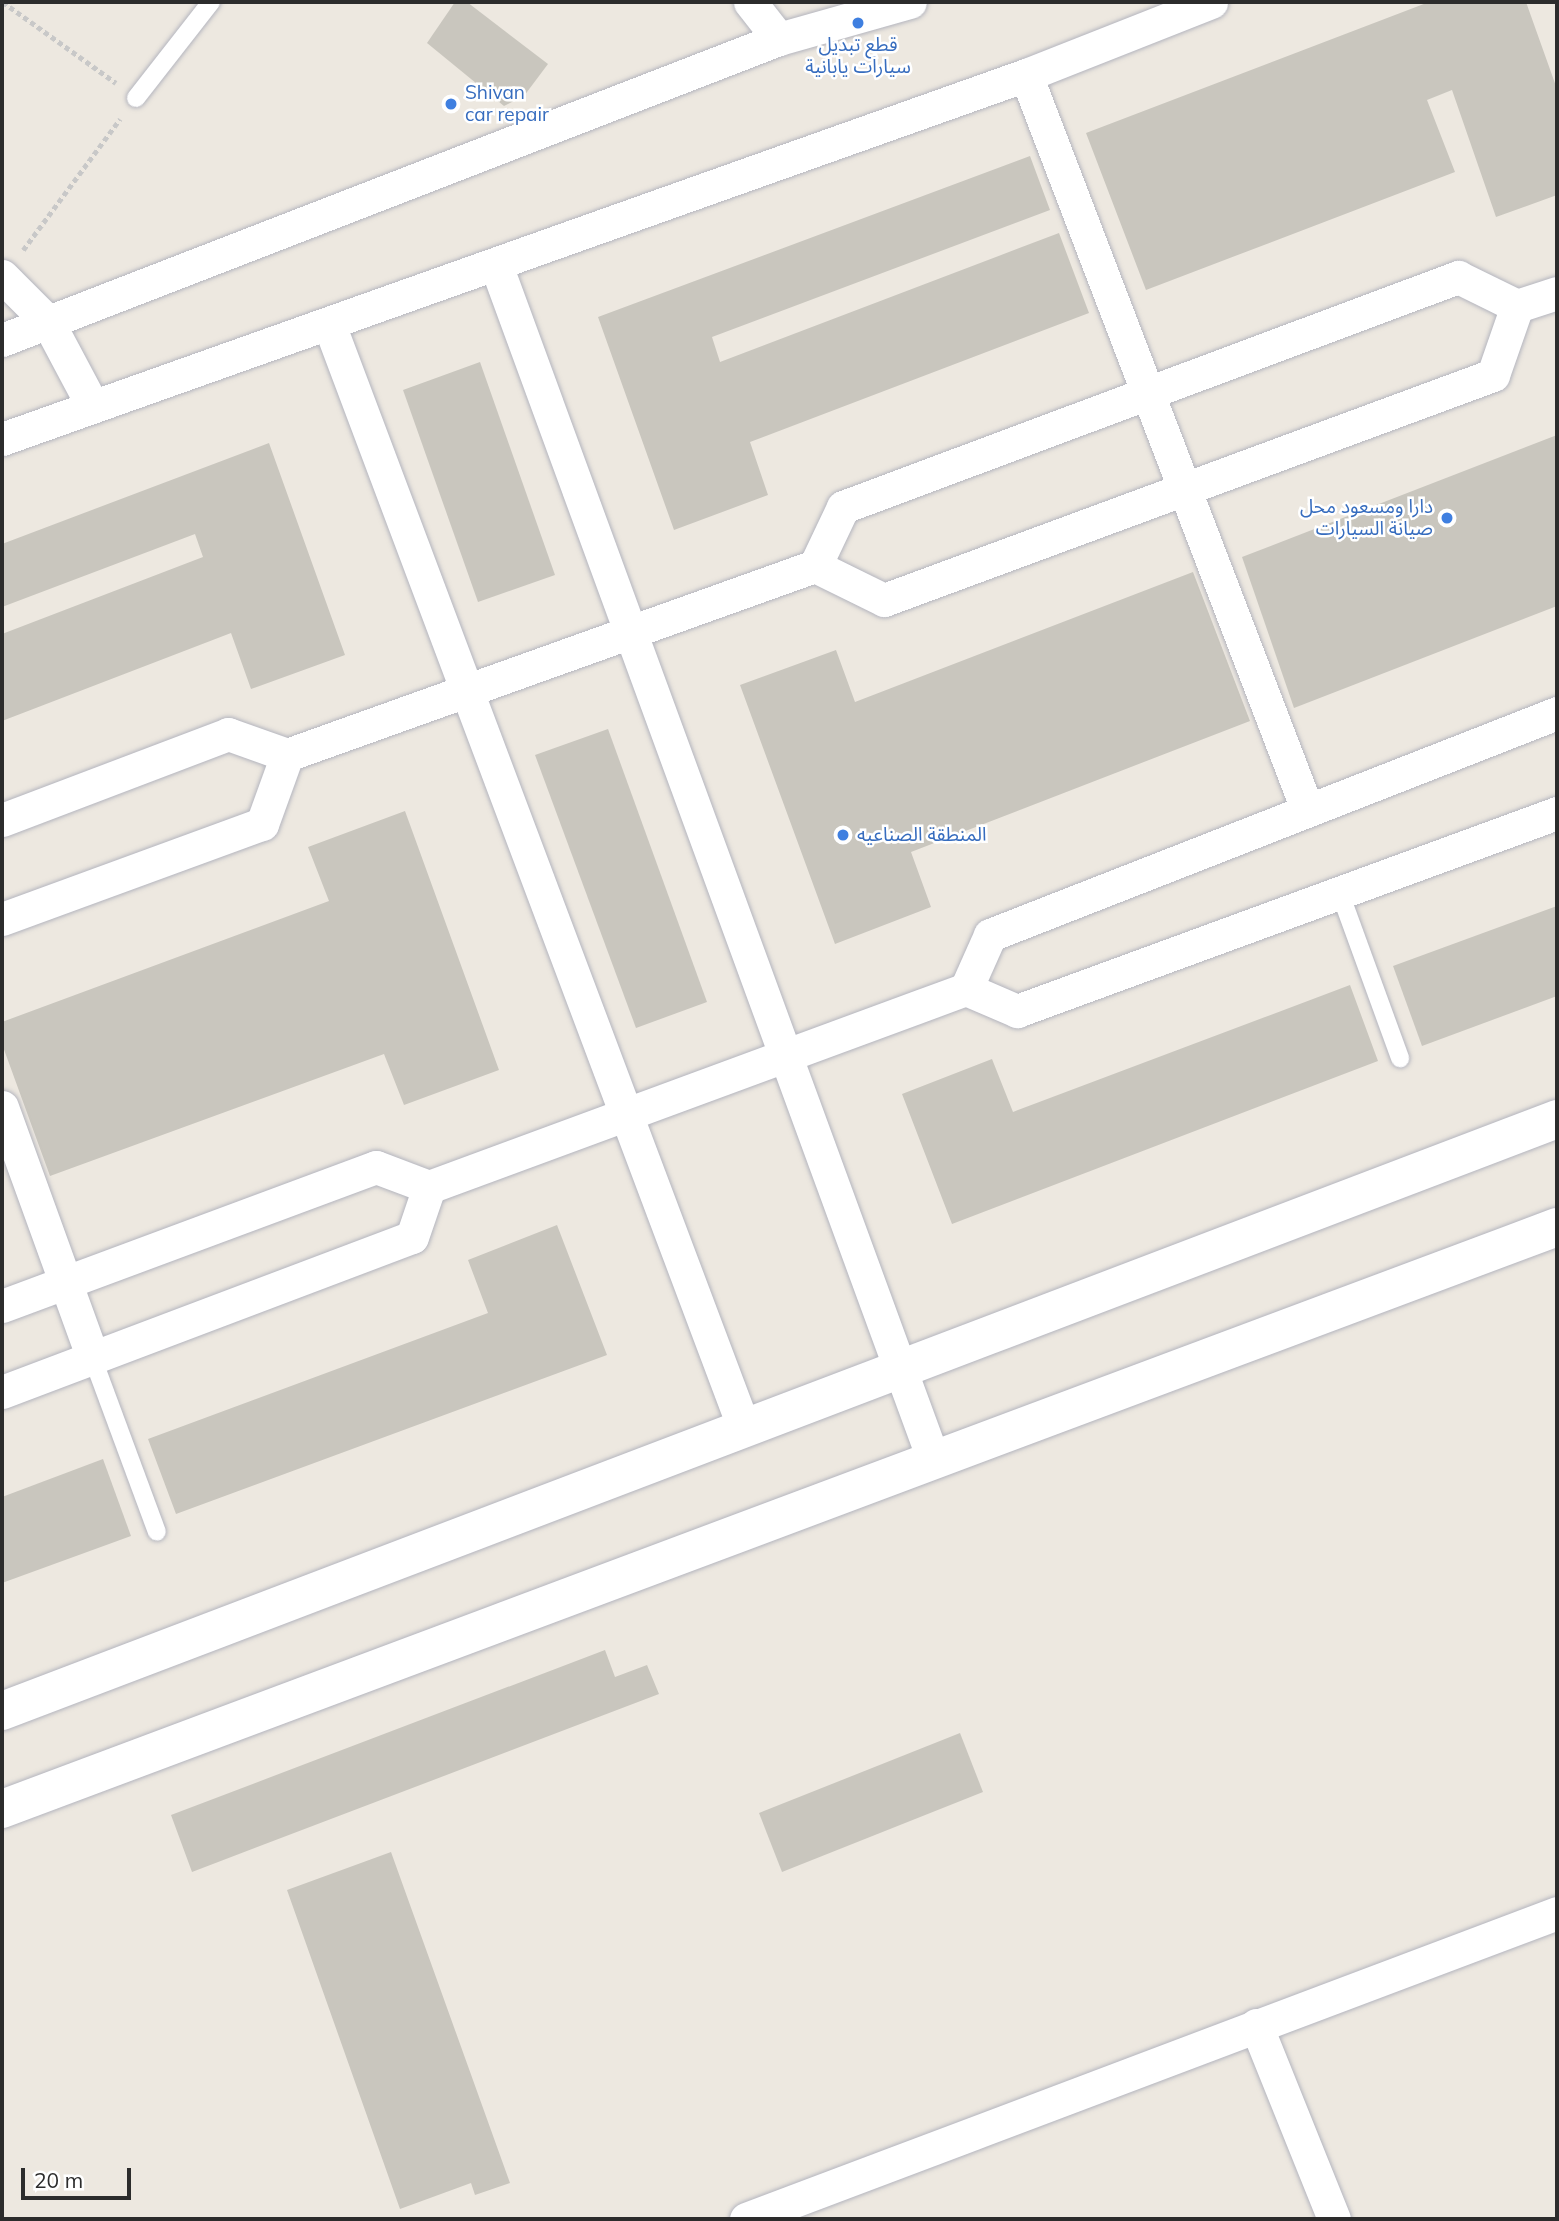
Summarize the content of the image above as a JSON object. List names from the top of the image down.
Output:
{
  "places": [
    "قطع تبديل سيارات يابانية",
    "Shivan car repair",
    "دارا ومسعود محل صيانة السيارات",
    "المنطقة الصناعيه"
  ],
  "scale_bar": "20 m"
}
